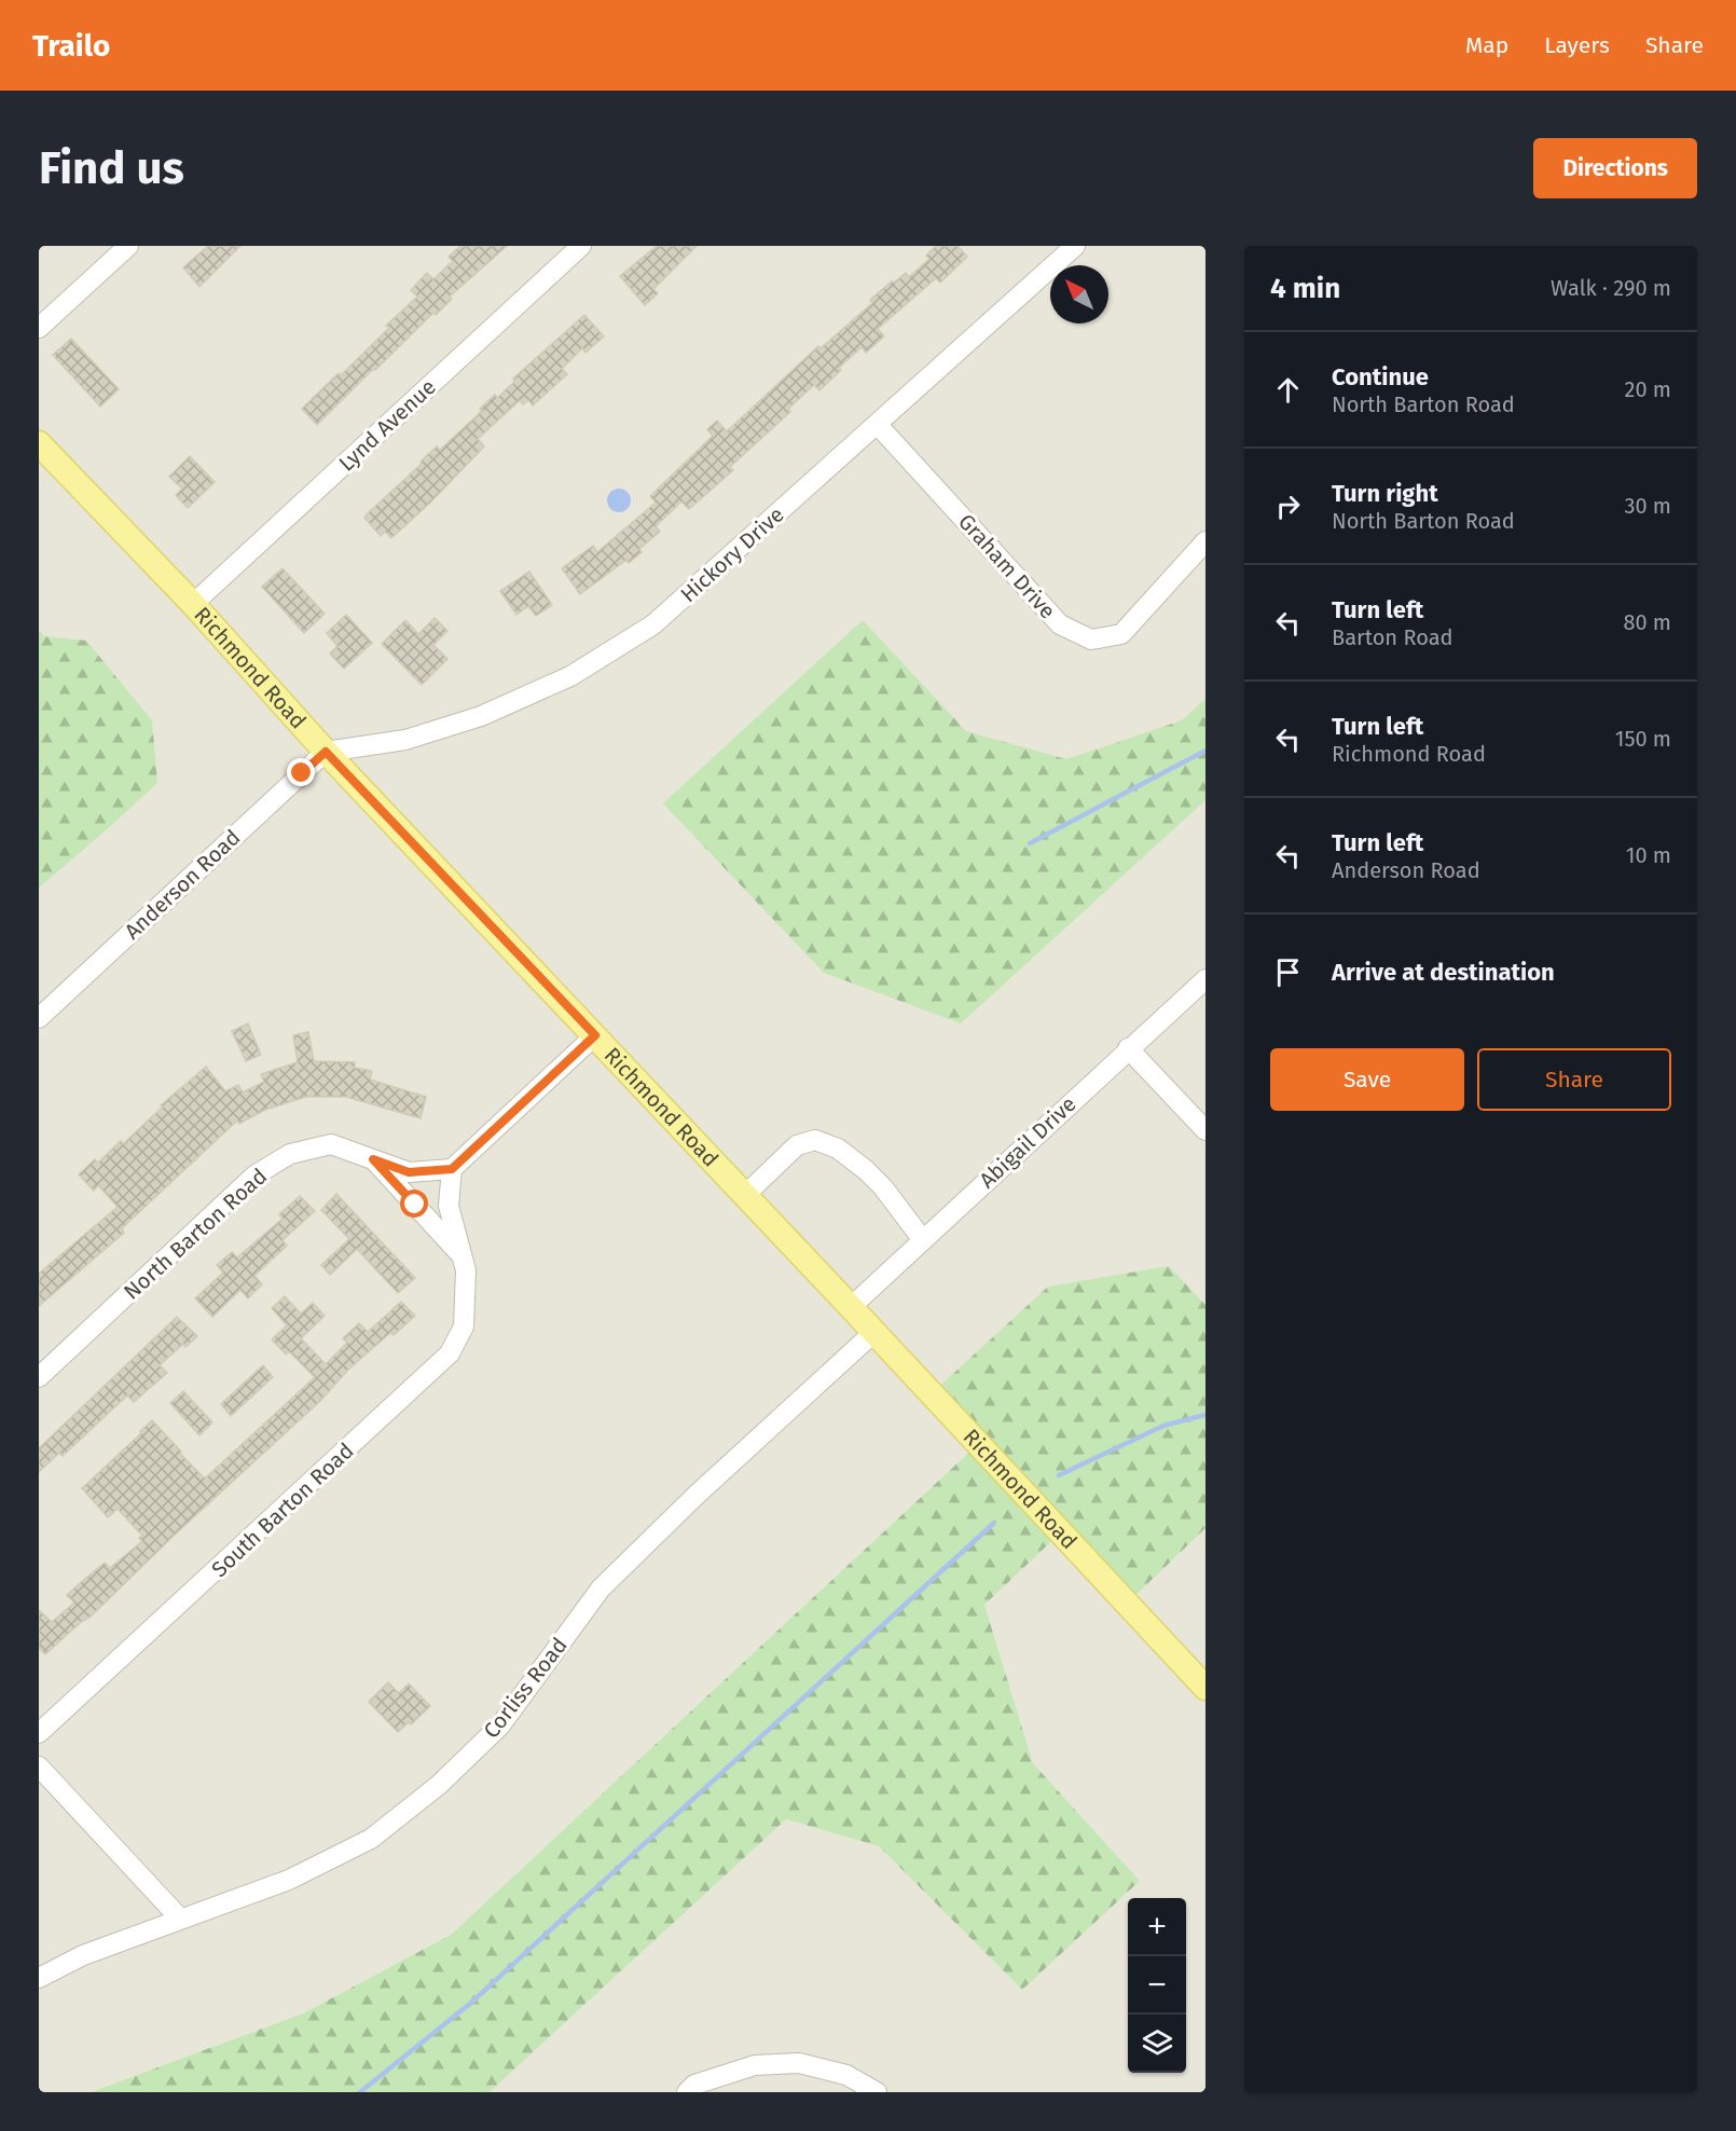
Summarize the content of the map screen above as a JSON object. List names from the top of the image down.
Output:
{
  "streets": {
    "main road": ["Richmond Road"],
    "street": [
      "Lynd Avenue",
      "Hickory Drive",
      "Graham Drive",
      "Anderson Road",
      "Abigail Drive",
      "North Barton Road",
      "South Barton Road",
      "Corliss Road"
    ]
  },
  "crossings": [
    ["Lynd Avenue", "Richmond Road"],
    ["Hickory Drive", "Graham Drive"],
    ["Hickory Drive", "Richmond Road"],
    ["Hickory Drive", "Anderson Road"],
    ["Richmond Road", "Anderson Road"],
    ["Richmond Road", "Abigail Drive"],
    ["Richmond Road", "Corliss Road"],
    ["North Barton Road", "South Barton Road"]
  ],
  "north": "top left",
  "page": {
    "header": "Trailo",
    "nav": ["Map", "Layers", "Share"],
    "buttons": [
      "Directions",
      ["Save", "Share"]
    ],
    "title": "Find us",
    "heading": ["4 min", "Walk · 290 m"],
    "list": [
      ["Continue", "North Barton Road", "20 m"],
      ["Turn right", "North Barton Road", "30 m"],
      ["Turn left", "Barton Road", "80 m"],
      ["Turn left", "Richmond Road", "150 m"],
      ["Turn left", "Anderson Road", "10 m"],
      "Arrive at destination"
    ],
    "map_buttons": ["+", "−"]
  }
}
